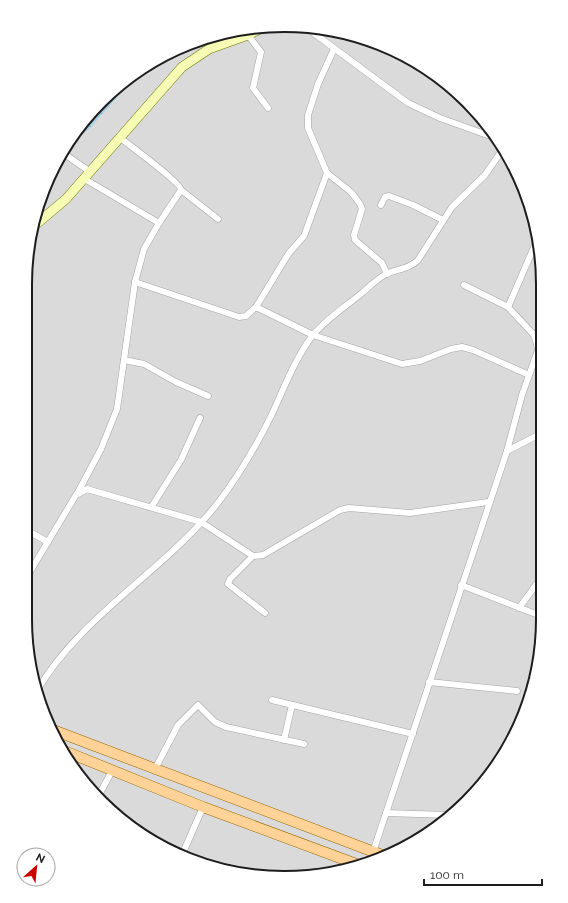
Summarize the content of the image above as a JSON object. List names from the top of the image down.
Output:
{
  "scale_bar": "100 m",
  "north": "top right"
}
